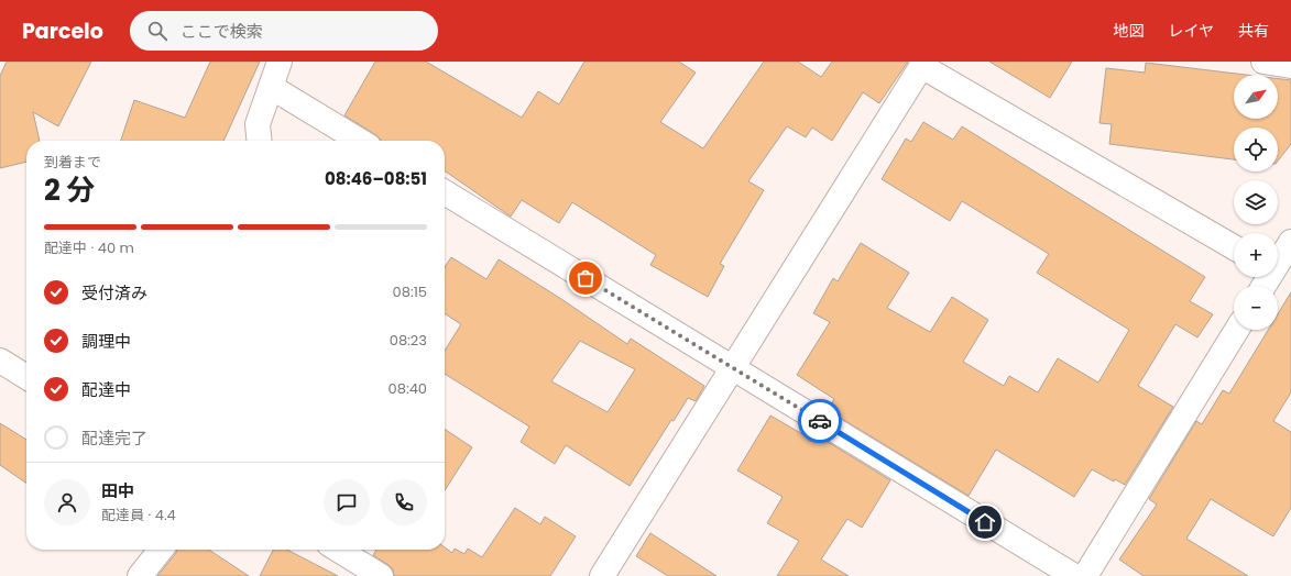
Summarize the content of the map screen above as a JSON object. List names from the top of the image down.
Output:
{
  "north": "top right",
  "page": {
    "header": "Parcelo",
    "search": "ここで検索",
    "nav": ["地図", "レイヤ", "共有"],
    "map_buttons": ["+", "−"],
    "heading": ["2 分", "到着まで", "08:46–08:51"],
    "panel": ["田中", "配達員 · 4.4"],
    "bar": "配達中 · 40 m",
    "list": [
      ["受付済み", "08:15"],
      ["調理中", "08:23"],
      ["配達中", "08:40"],
      "配達完了"
    ]
  }
}
